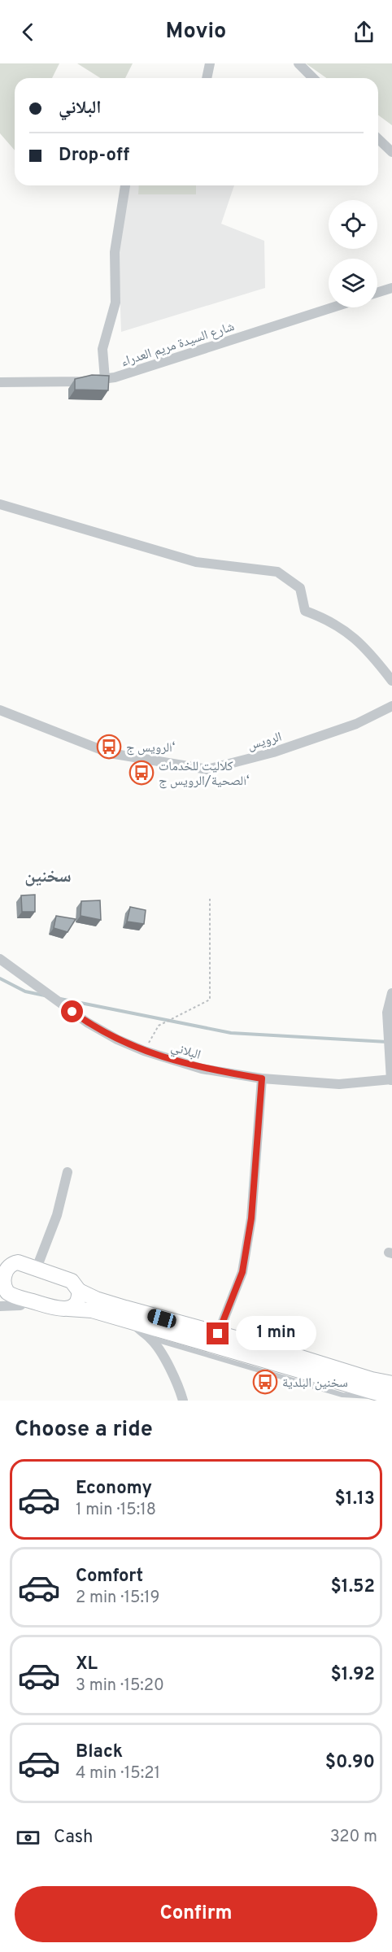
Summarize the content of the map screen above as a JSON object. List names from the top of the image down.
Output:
{
  "streets": {
    "street": ["شارع السيدة مريم العدراء", "الرويس", "البلاني"]
  },
  "districts": ["سخنين"],
  "places": {
    "bus stop": ["الرويس ج‘", "كلاليت للخدمات الصحية/الرويس ج‘", "سخنين البلدية"]
  },
  "page": {
    "header": "Movio",
    "banner": ["البلاني", "Drop-off"],
    "bubble": "1 min",
    "heading": "Choose a ride",
    "list": [
      {
        "name": "Economy",
        "note": "1 min · 15:18",
        "value": "$1.13"
      },
      {
        "name": "Comfort",
        "note": "2 min · 15:19",
        "value": "$1.52"
      },
      {
        "name": "XL",
        "note": "3 min · 15:20",
        "value": "$1.92"
      },
      {
        "name": "Black",
        "note": "4 min · 15:21",
        "value": "$0.90"
      }
    ],
    "pay": ["Cash", "320 m"],
    "buttons": "Confirm"
  }
}
